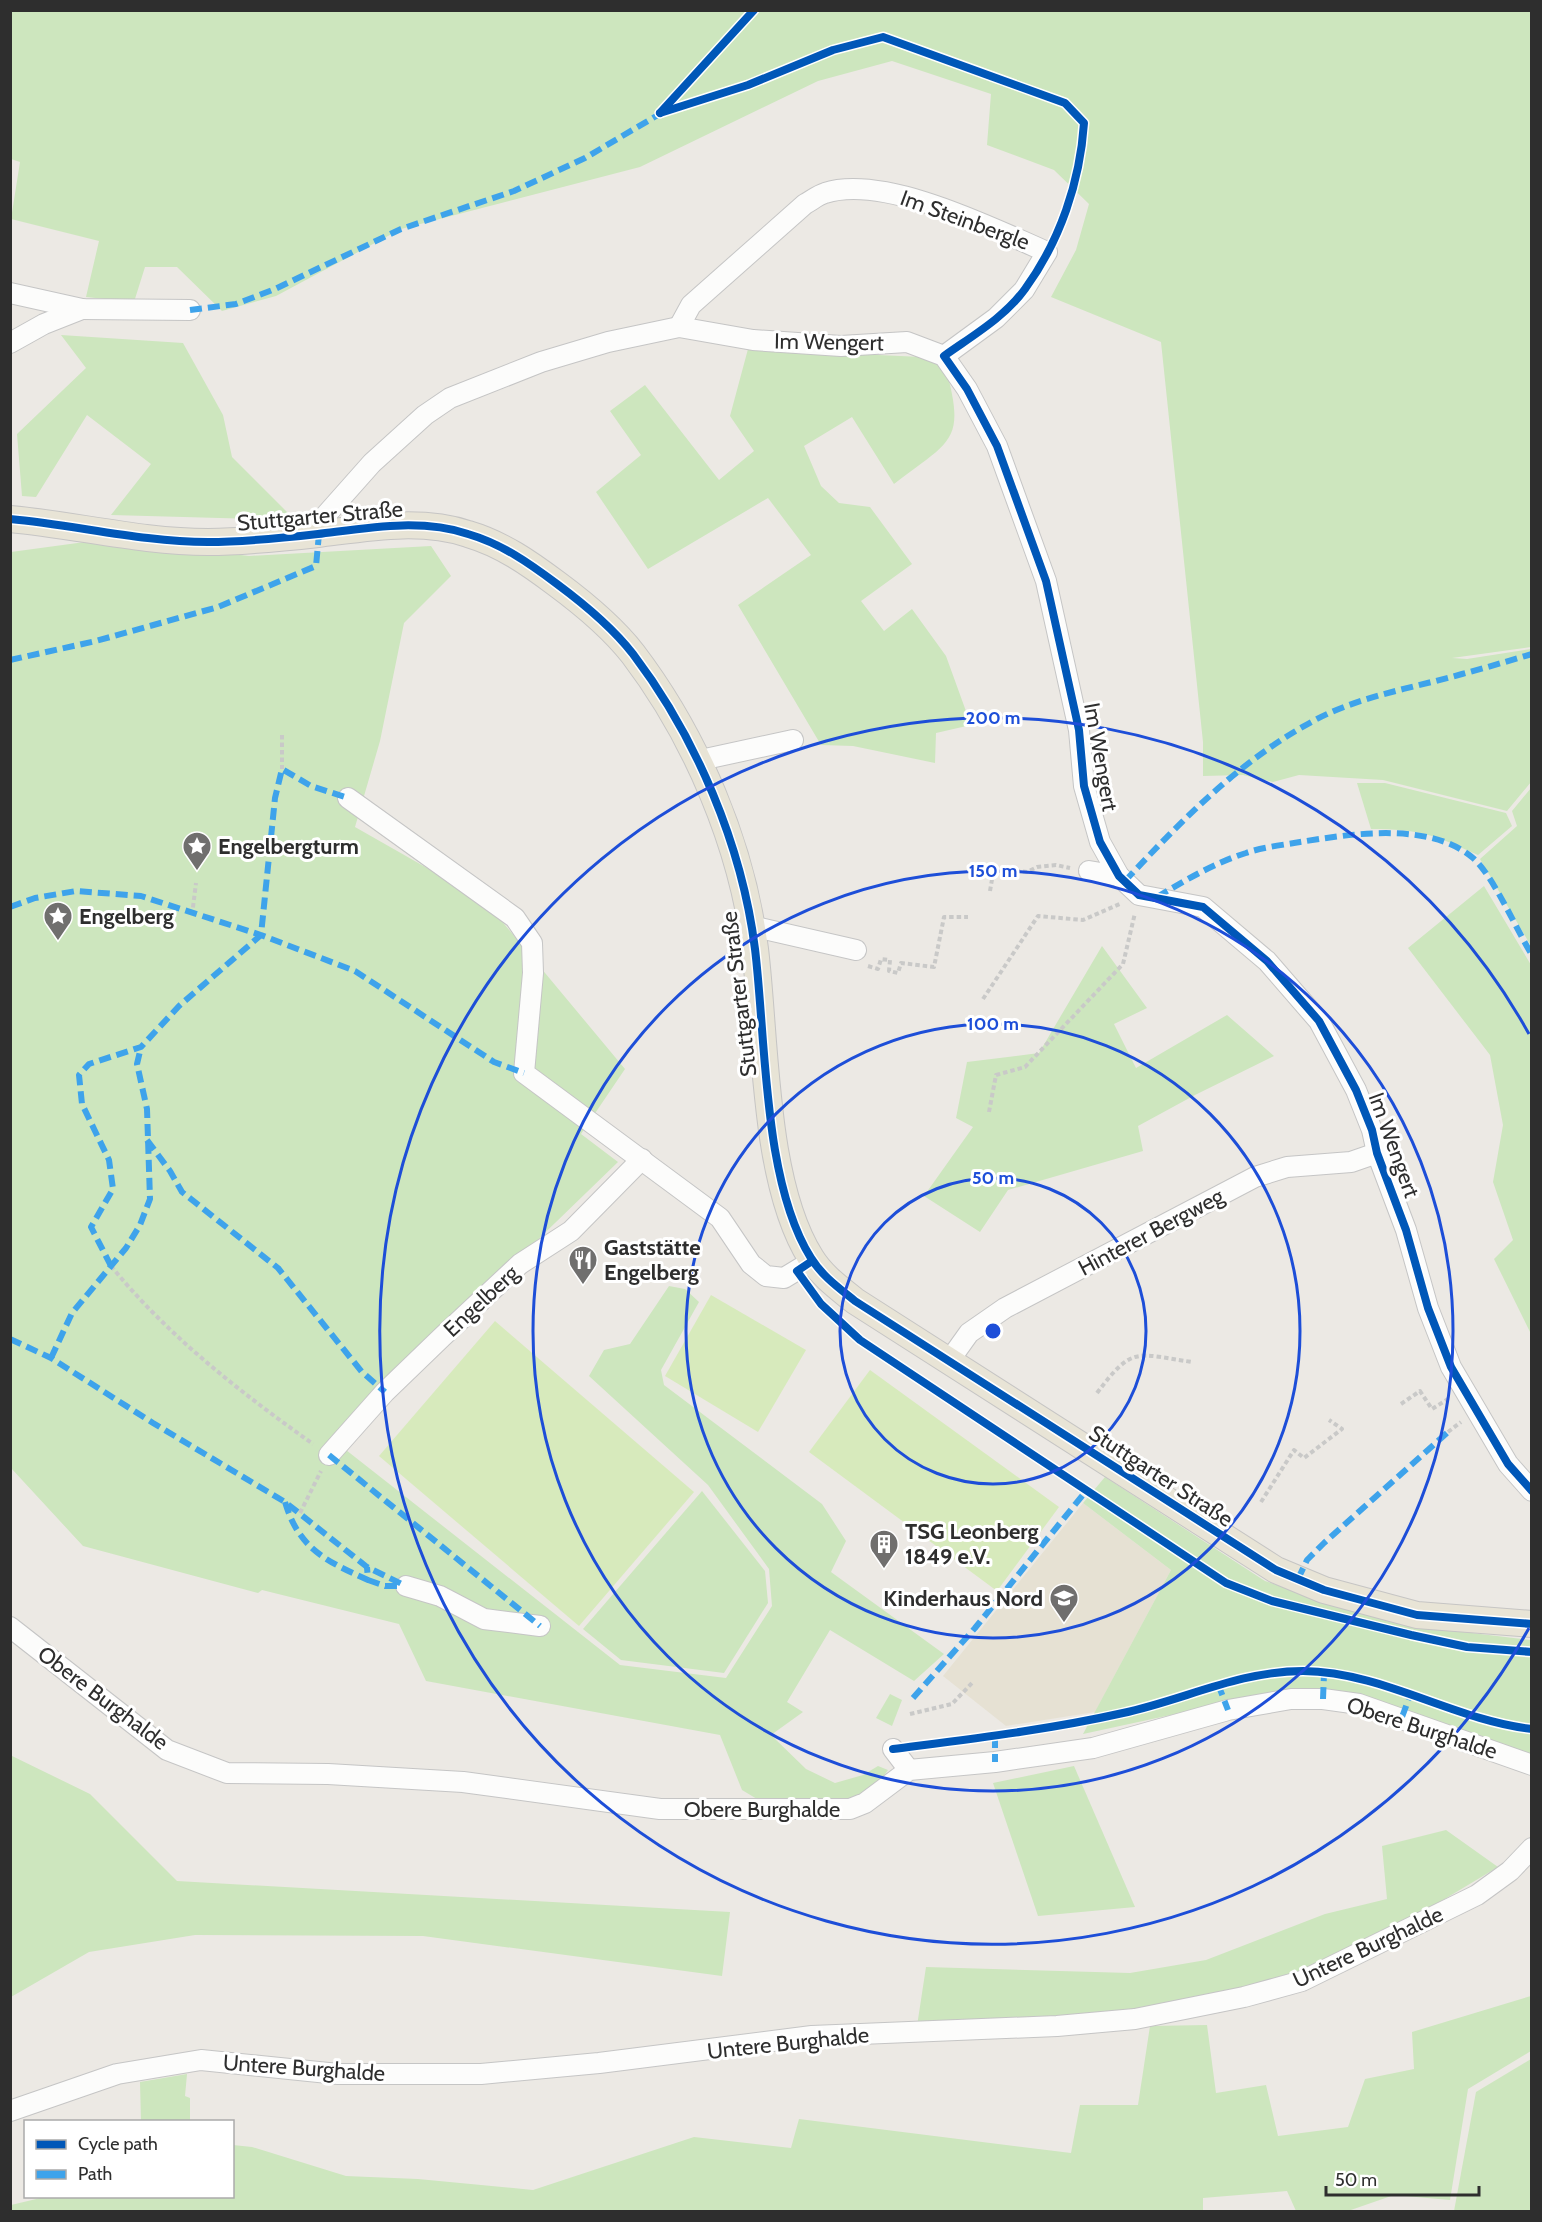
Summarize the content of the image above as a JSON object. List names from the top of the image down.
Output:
{
  "streets": {
    "main road": ["Stuttgarter Straße"],
    "street": [
      "Im Steinbergle",
      "Im Wengert",
      "Hinterer Bergweg",
      "Engelberg",
      "Obere Burghalde",
      "Untere Burghalde"
    ]
  },
  "crossings": [
    ["Im Steinbergle", "Im Wengert"],
    ["Im Wengert", "Stuttgarter Straße"],
    ["Im Wengert", "Hinterer Bergweg"],
    ["Stuttgarter Straße", "Hinterer Bergweg"]
  ],
  "places": {
    "place": ["Engelbergturm", "Engelberg"],
    "restaurant": ["Gaststätte Engelberg"],
    "building": ["TSG Leonberg 1849 e.V."],
    "school or university": ["Kinderhaus Nord"]
  },
  "legend": ["Cycle path", "Path"],
  "scale_bar": "50 m",
  "rings": [
    "200 m",
    "150 m",
    "100 m",
    "50 m"
  ]
}
